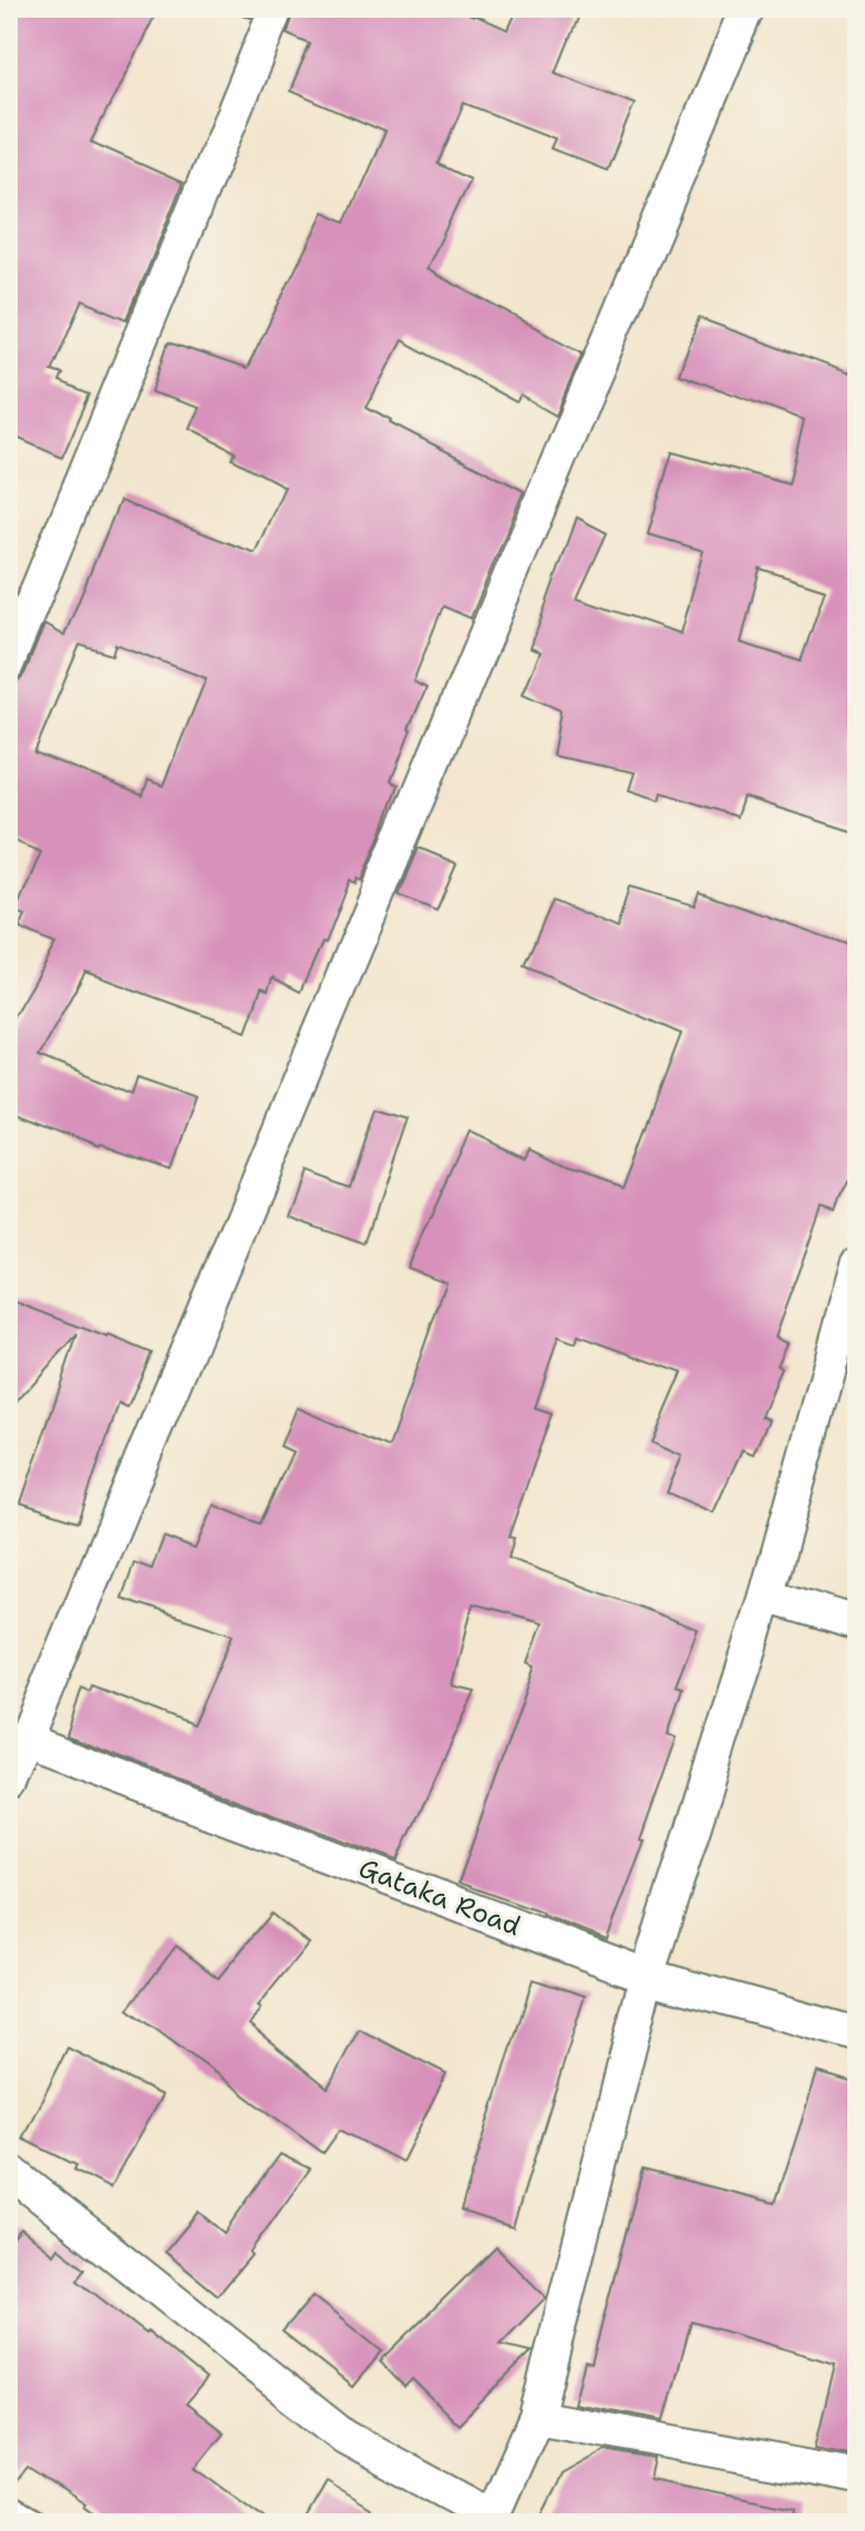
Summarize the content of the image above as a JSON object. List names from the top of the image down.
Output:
{
  "streets": {
    "street": ["Gataka Road"]
  }
}
